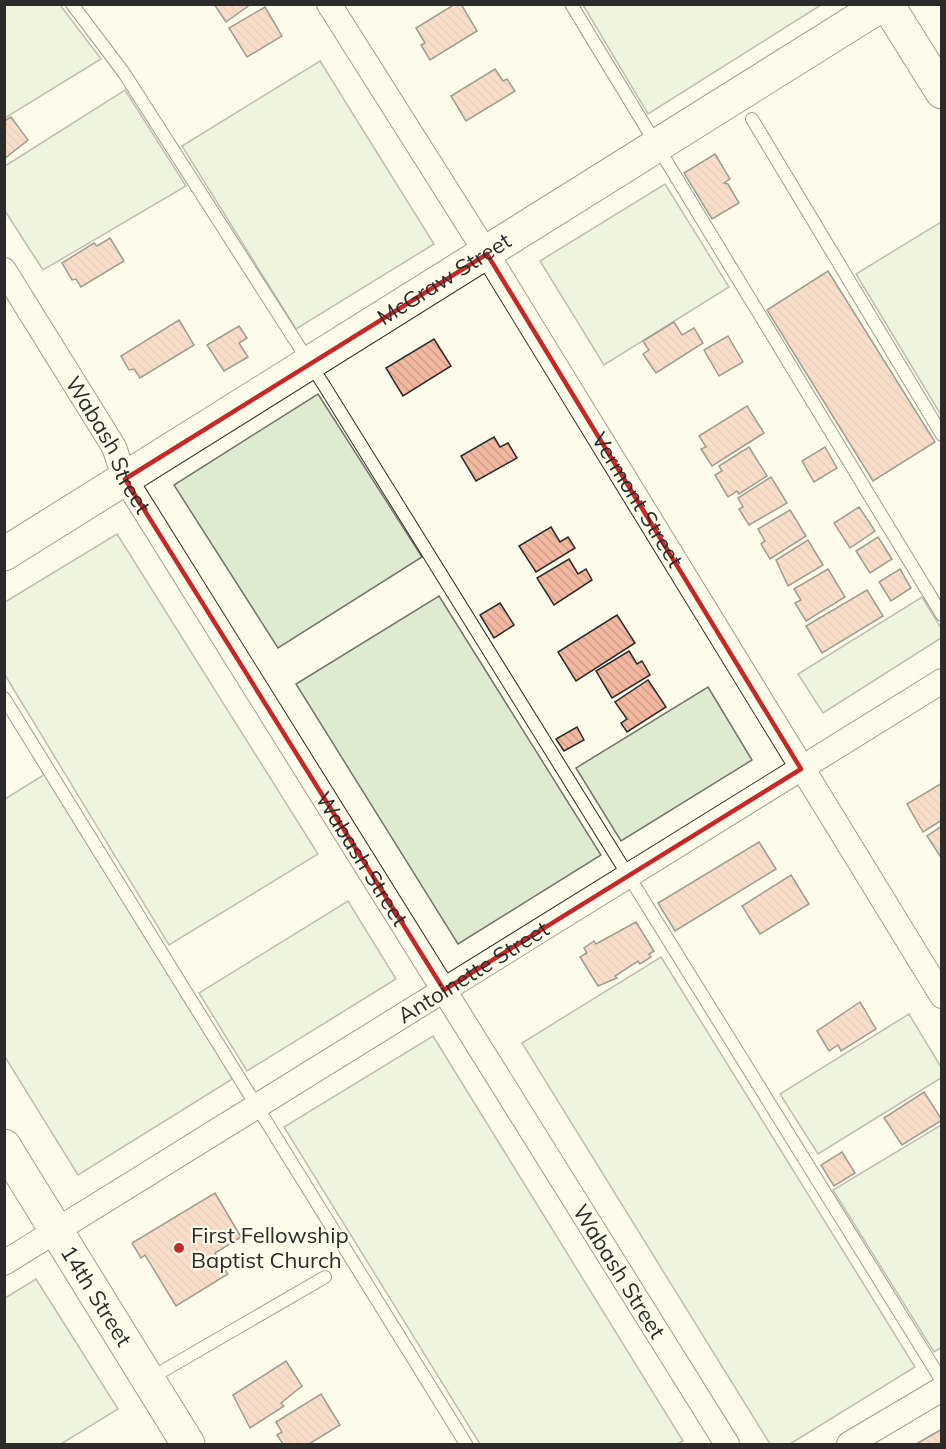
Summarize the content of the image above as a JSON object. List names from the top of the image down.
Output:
{
  "streets": {
    "street": [
      "McGraw Street",
      "Wabash Street",
      "Vermont Street",
      "Antoinette Street",
      "14th Street"
    ]
  },
  "crossings": [
    ["McGraw Street", "Wabash Street"],
    ["McGraw Street", "Vermont Street"],
    ["Wabash Street", "Antoinette Street"],
    ["Vermont Street", "Antoinette Street"],
    ["Antoinette Street", "14th Street"]
  ],
  "places": ["First Fellowship Baptist Church"]
}
